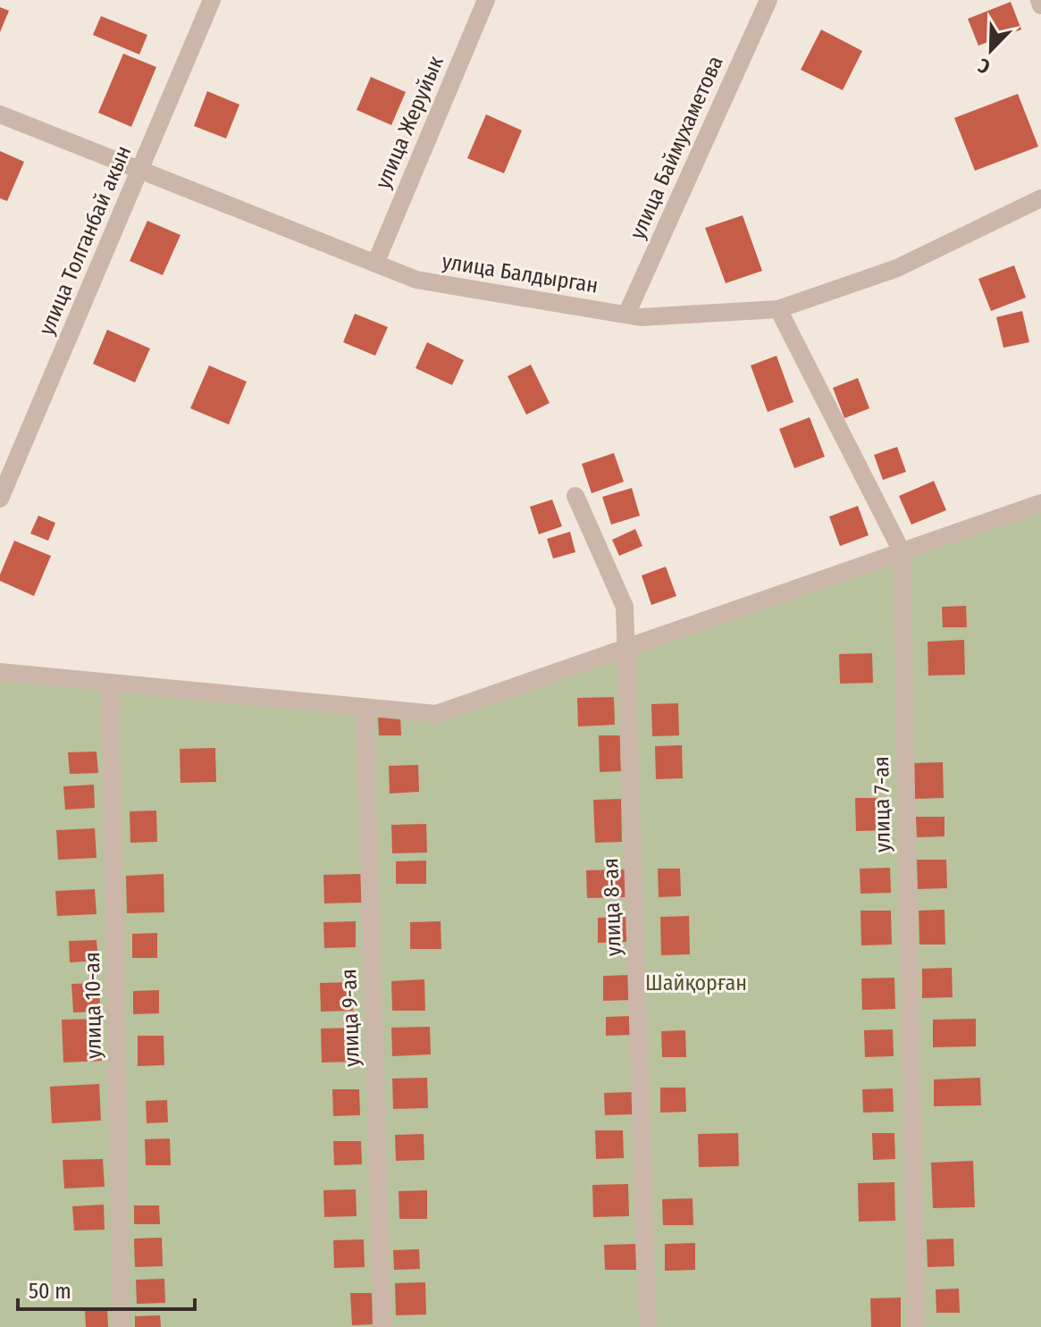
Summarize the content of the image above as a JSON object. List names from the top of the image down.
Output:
{
  "streets": {
    "street": [
      "улица Жеруйык",
      "улица Баймухаметова",
      "улица Толганбай акын",
      "улица Балдырган",
      "улица 7-ая",
      "улица 8-ая",
      "улица 10-ая",
      "улица 9-ая"
    ]
  },
  "crossings": [
    ["улица Жеруйык", "улица Балдырган"],
    ["улица Баймухаметова", "улица Балдырган"],
    ["улица Толганбай акын", "улица Балдырган"],
    ["улица Балдырган", "улица 7-ая"]
  ],
  "parks": ["Шайқорған"],
  "scale_bar": "50 m",
  "north": "bottom left"
}
